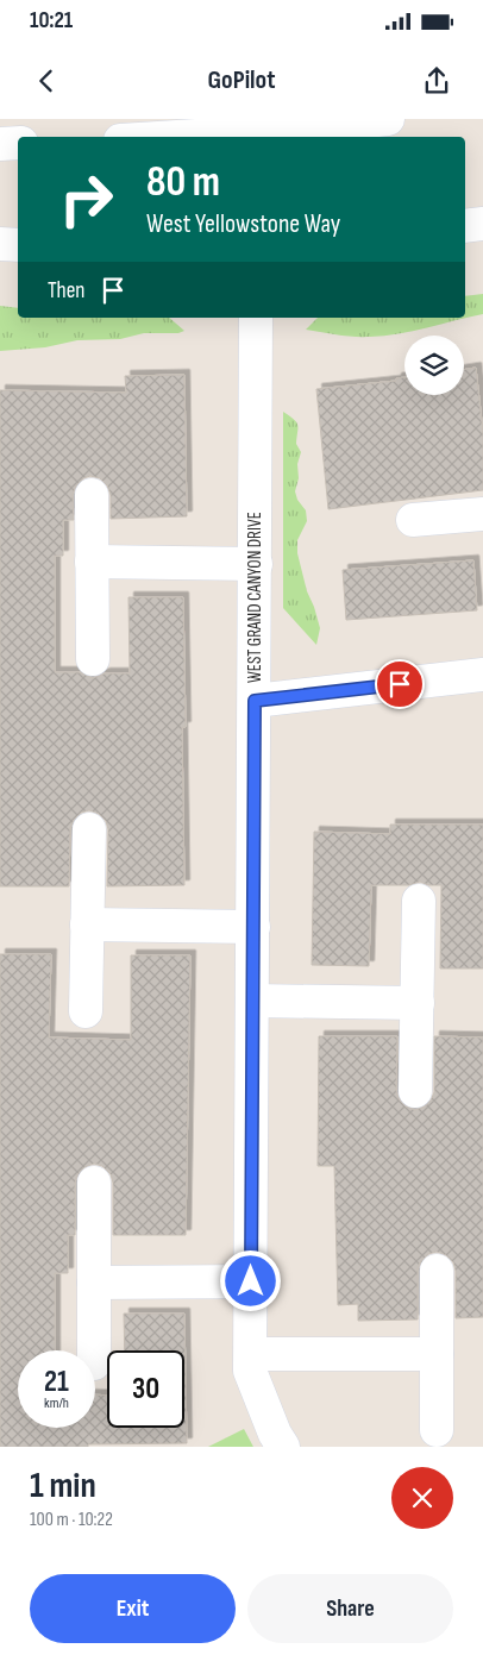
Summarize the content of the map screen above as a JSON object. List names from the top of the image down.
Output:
{
  "streets": {
    "street": ["WEST GRAND CANYON DRIVE"]
  },
  "page": {
    "status": "10:21",
    "header": "GoPilot",
    "turn": ["80 m", "West Yellowstone Way"],
    "then": "Then",
    "speed": "21 km/h",
    "limit": "30",
    "heading": ["1 min", "100 m · 10:22"],
    "buttons": ["Exit", "Share"]
  }
}
